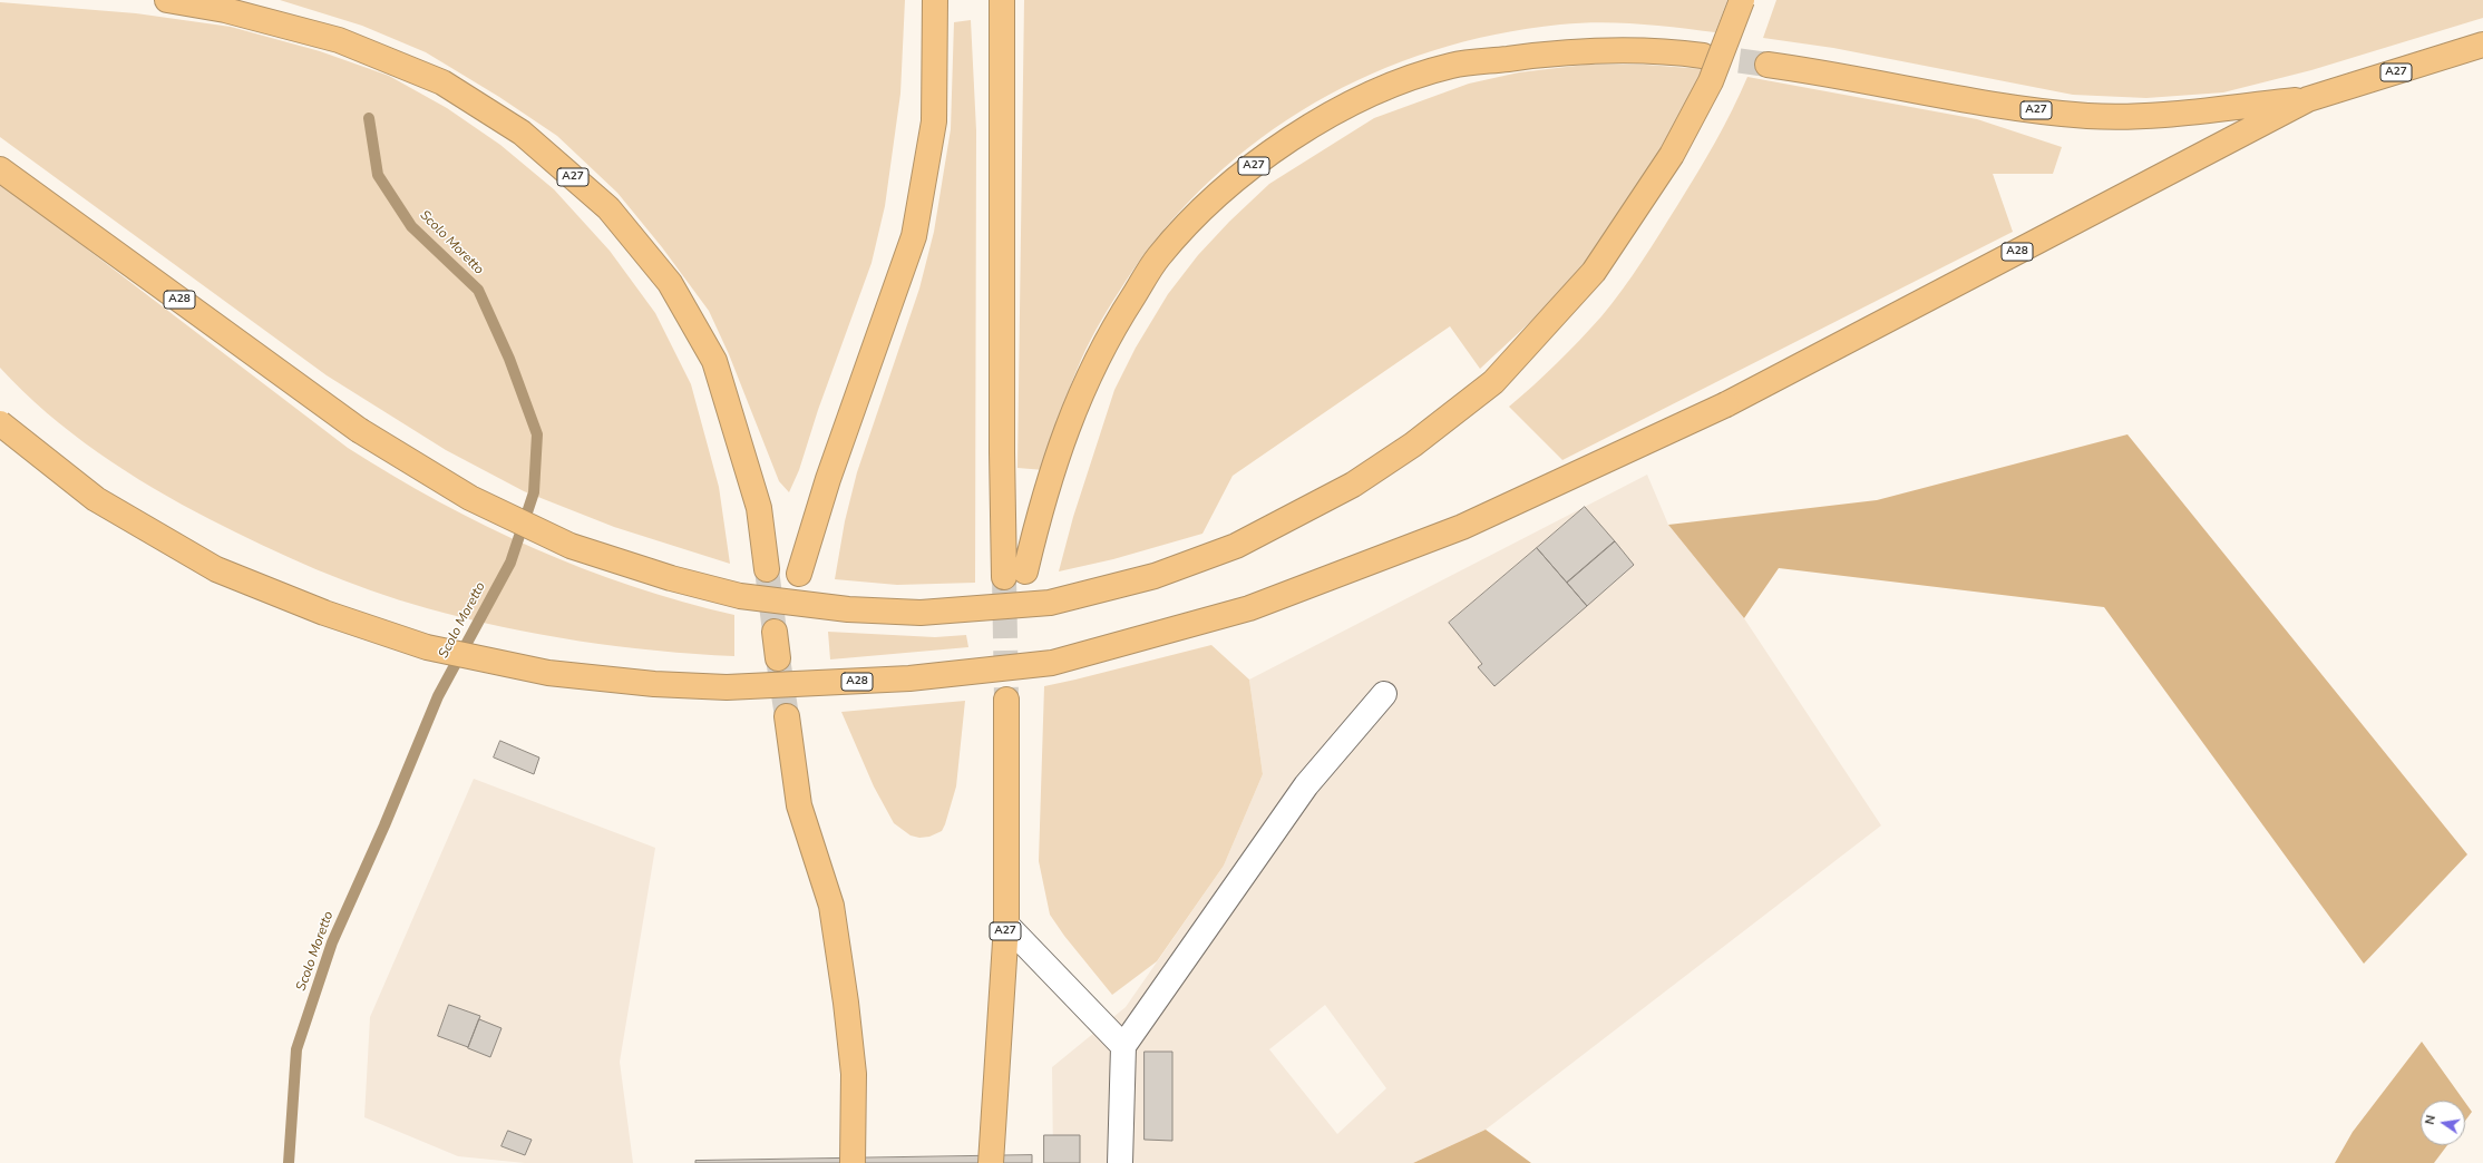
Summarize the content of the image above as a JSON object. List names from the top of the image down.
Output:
{
  "streets": {
    "highway": ["A27", "A28"]
  },
  "crossings": [
    ["A27", "A28"]
  ],
  "water": ["Scolo Moretto"],
  "north": "left"
}
